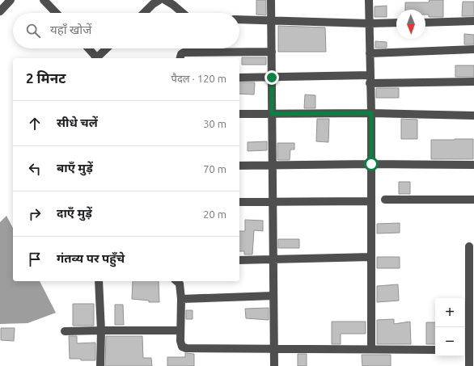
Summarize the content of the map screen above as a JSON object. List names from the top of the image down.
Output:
{
  "north": "bottom",
  "page": {
    "search": "यहाँ खोजें",
    "heading": ["2 मिनट", "पैदल · 120 m"],
    "list": [
      ["सीधे चलें", "30 m"],
      ["बाएँ मुड़ें", "70 m"],
      ["दाएँ मुड़ें", "20 m"],
      "गंतव्य पर पहुँचे"
    ],
    "map_buttons": ["+", "−"]
  }
}
